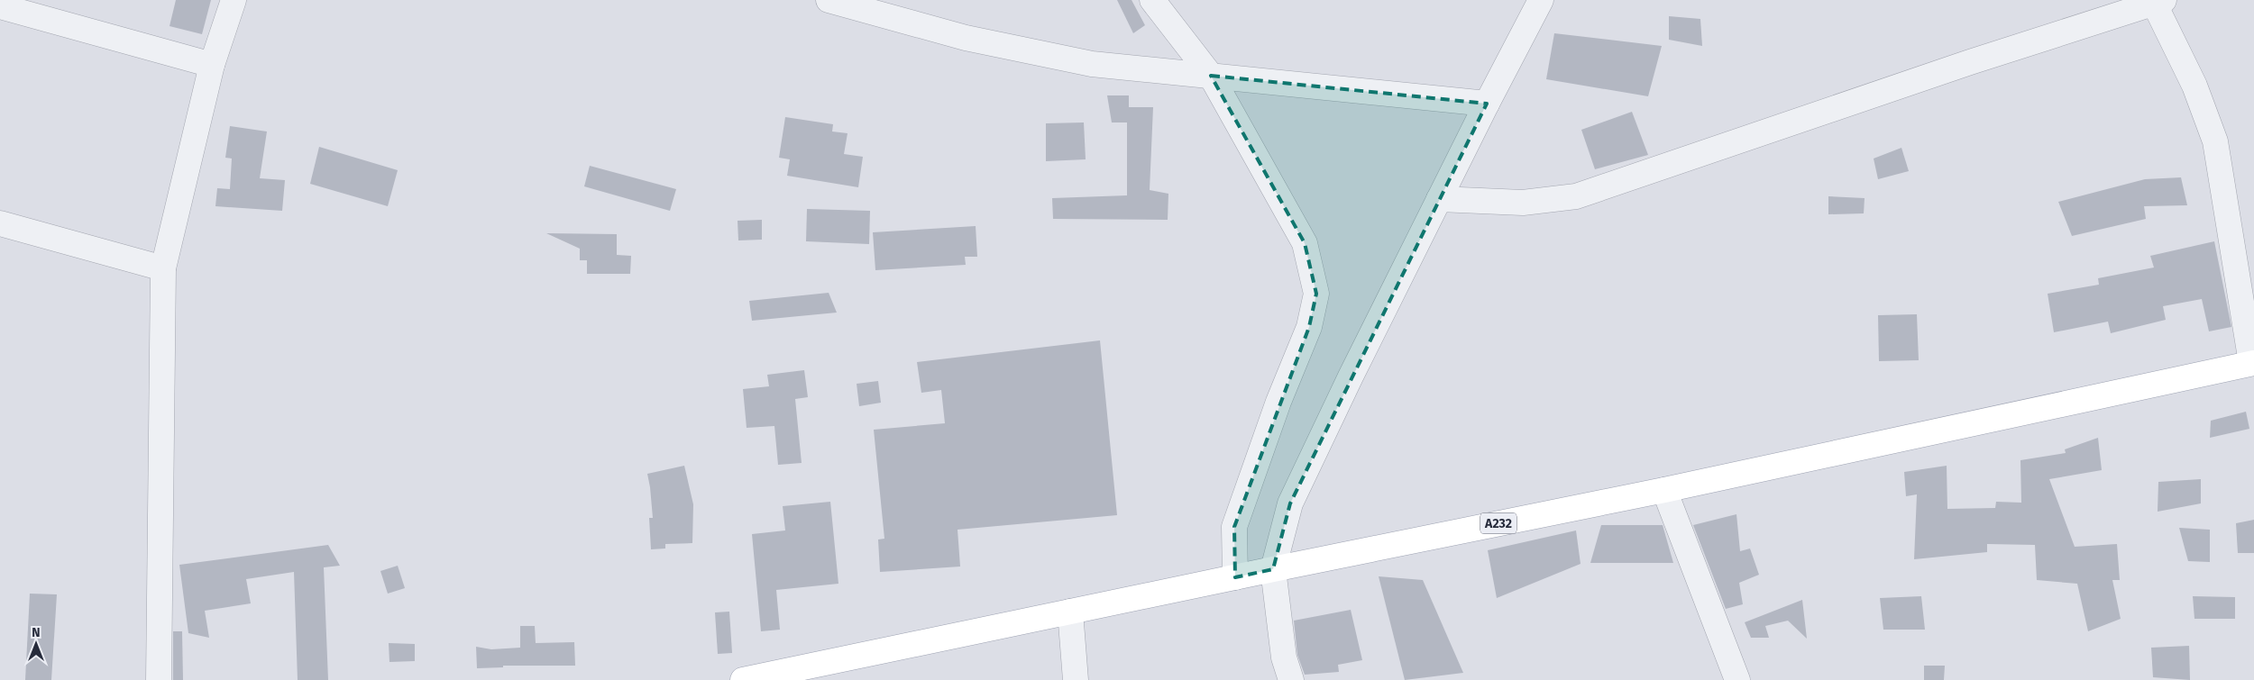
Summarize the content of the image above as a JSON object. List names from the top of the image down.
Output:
{
  "streets": {
    "main road": ["A232"]
  },
  "north": "top"
}
